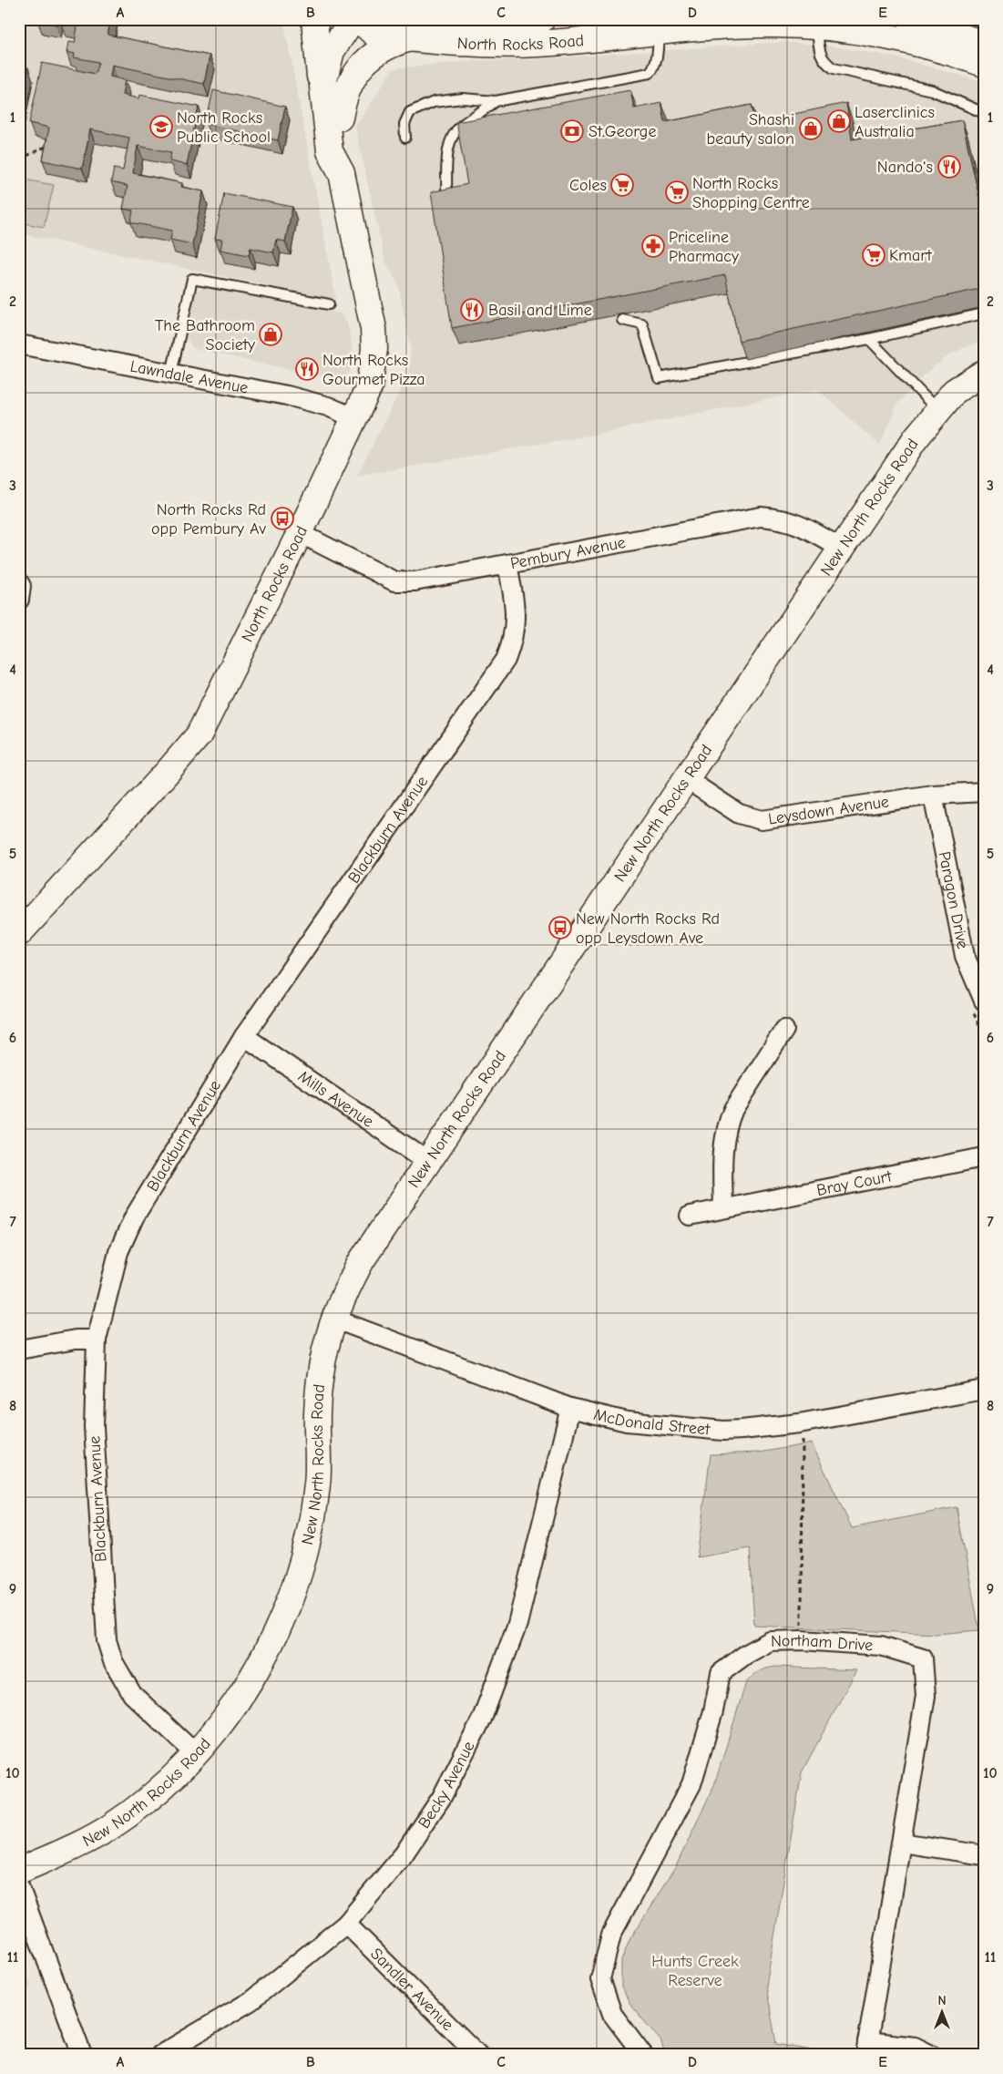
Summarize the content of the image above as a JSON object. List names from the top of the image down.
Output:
{
  "streets": {
    "main road": ["North Rocks Road", "New North Rocks Road"],
    "street": [
      "Lawndale Avenue",
      "Pembury Avenue",
      "Leysdown Avenue",
      "Blackburn Avenue",
      "Paragon Drive",
      "Mills Avenue",
      "Bray Court",
      "McDonald Street",
      "Northam Drive",
      "Becky Avenue",
      "Sandler Avenue"
    ]
  },
  "crossings": [
    ["North Rocks Road", "Lawndale Avenue"],
    ["North Rocks Road", "Pembury Avenue"],
    ["New North Rocks Road", "Pembury Avenue"],
    ["New North Rocks Road", "Leysdown Avenue"],
    ["New North Rocks Road", "Blackburn Avenue"],
    ["New North Rocks Road", "Mills Avenue"],
    ["New North Rocks Road", "McDonald Street"],
    ["Pembury Avenue", "Blackburn Avenue"],
    ["Leysdown Avenue", "Paragon Drive"],
    ["Blackburn Avenue", "Mills Avenue"],
    ["McDonald Street", "Becky Avenue"],
    ["Becky Avenue", "Sandler Avenue"]
  ],
  "parks": ["Hunts Creek Reserve"],
  "places": {
    "shop": ["Laserclinics Australia", "Shashi beauty salon", "The Bathroom Society"],
    "school or university": ["North Rocks Public School"],
    "bank": ["St.George"],
    "restaurant": ["Nando's", "Basil and Lime", "North Rocks Gourmet Pizza"],
    "supermarket": ["Coles", "North Rocks Shopping Centre", "Kmart"],
    "pharmacy": ["Priceline Pharmacy"],
    "bus stop": ["North Rocks Rd opp Pembury Av", "New North Rocks Rd opp Leysdown Ave"]
  },
  "north": "top",
  "grid": {
    "columns": [
      "A",
      "B",
      "C",
      "D",
      "E"
    ],
    "rows": [
      "1",
      "2",
      "3",
      "4",
      "5",
      "6",
      "7",
      "8",
      "9",
      "10",
      "11"
    ]
  }
}
